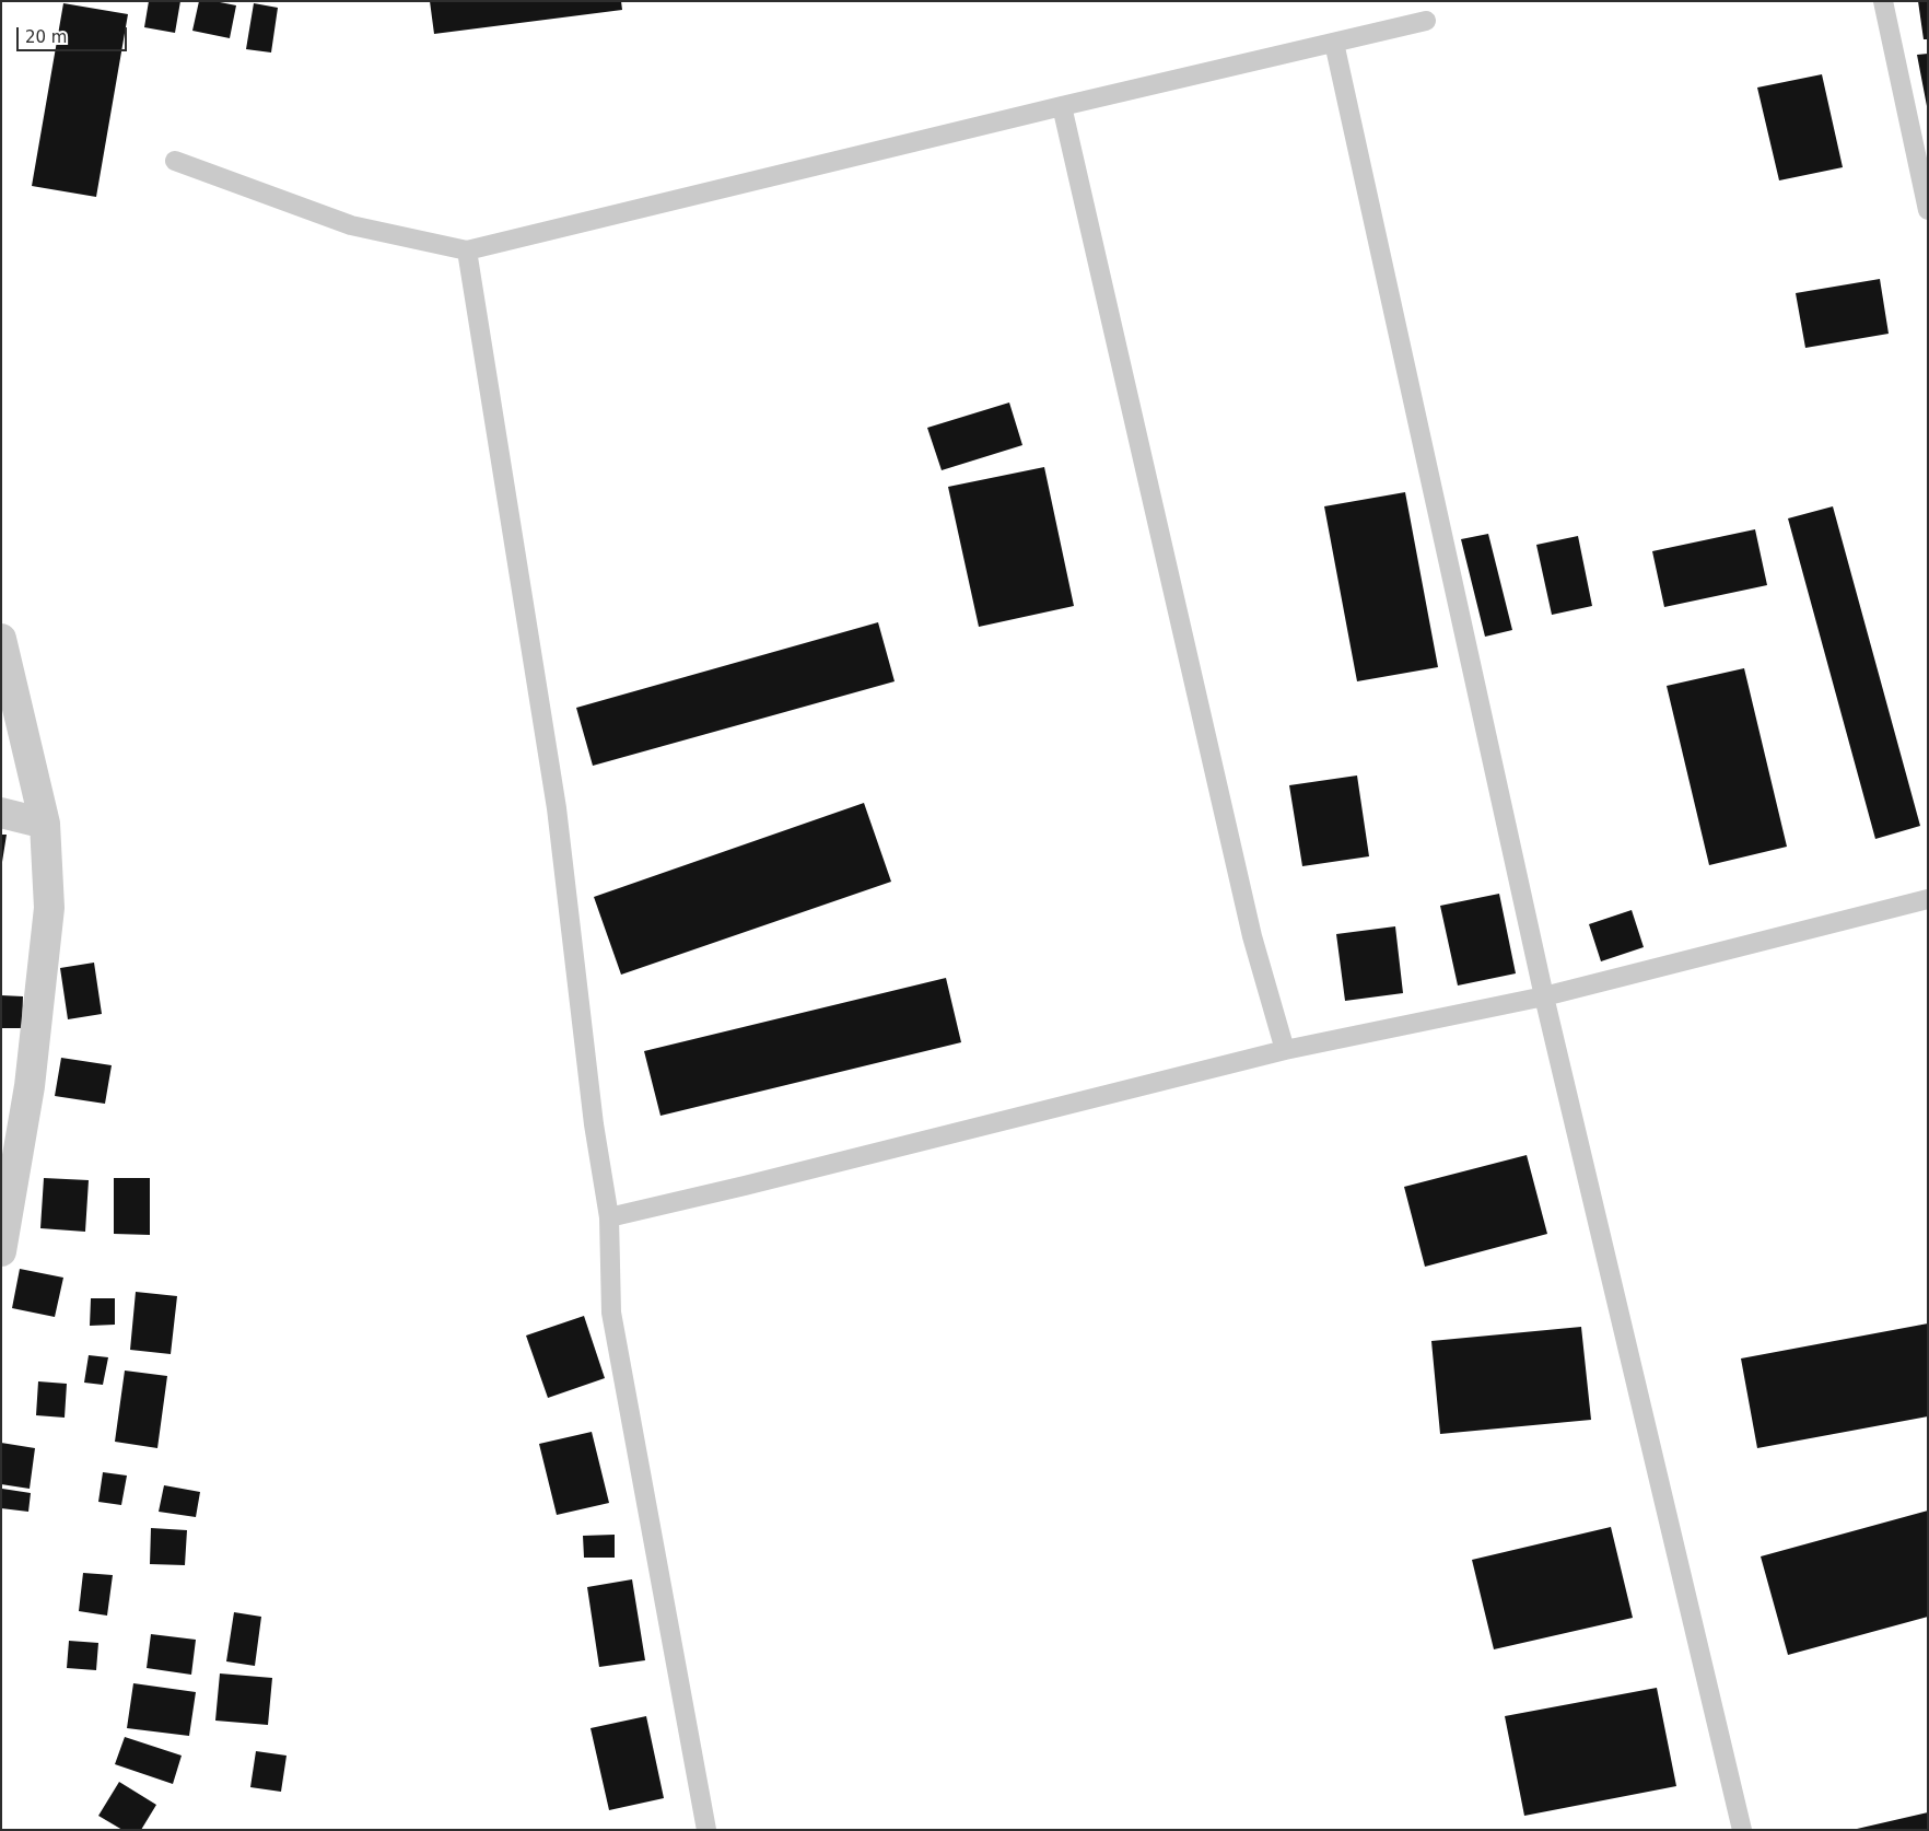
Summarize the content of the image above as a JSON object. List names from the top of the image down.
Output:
{
  "scale_bar": "20 m"
}
